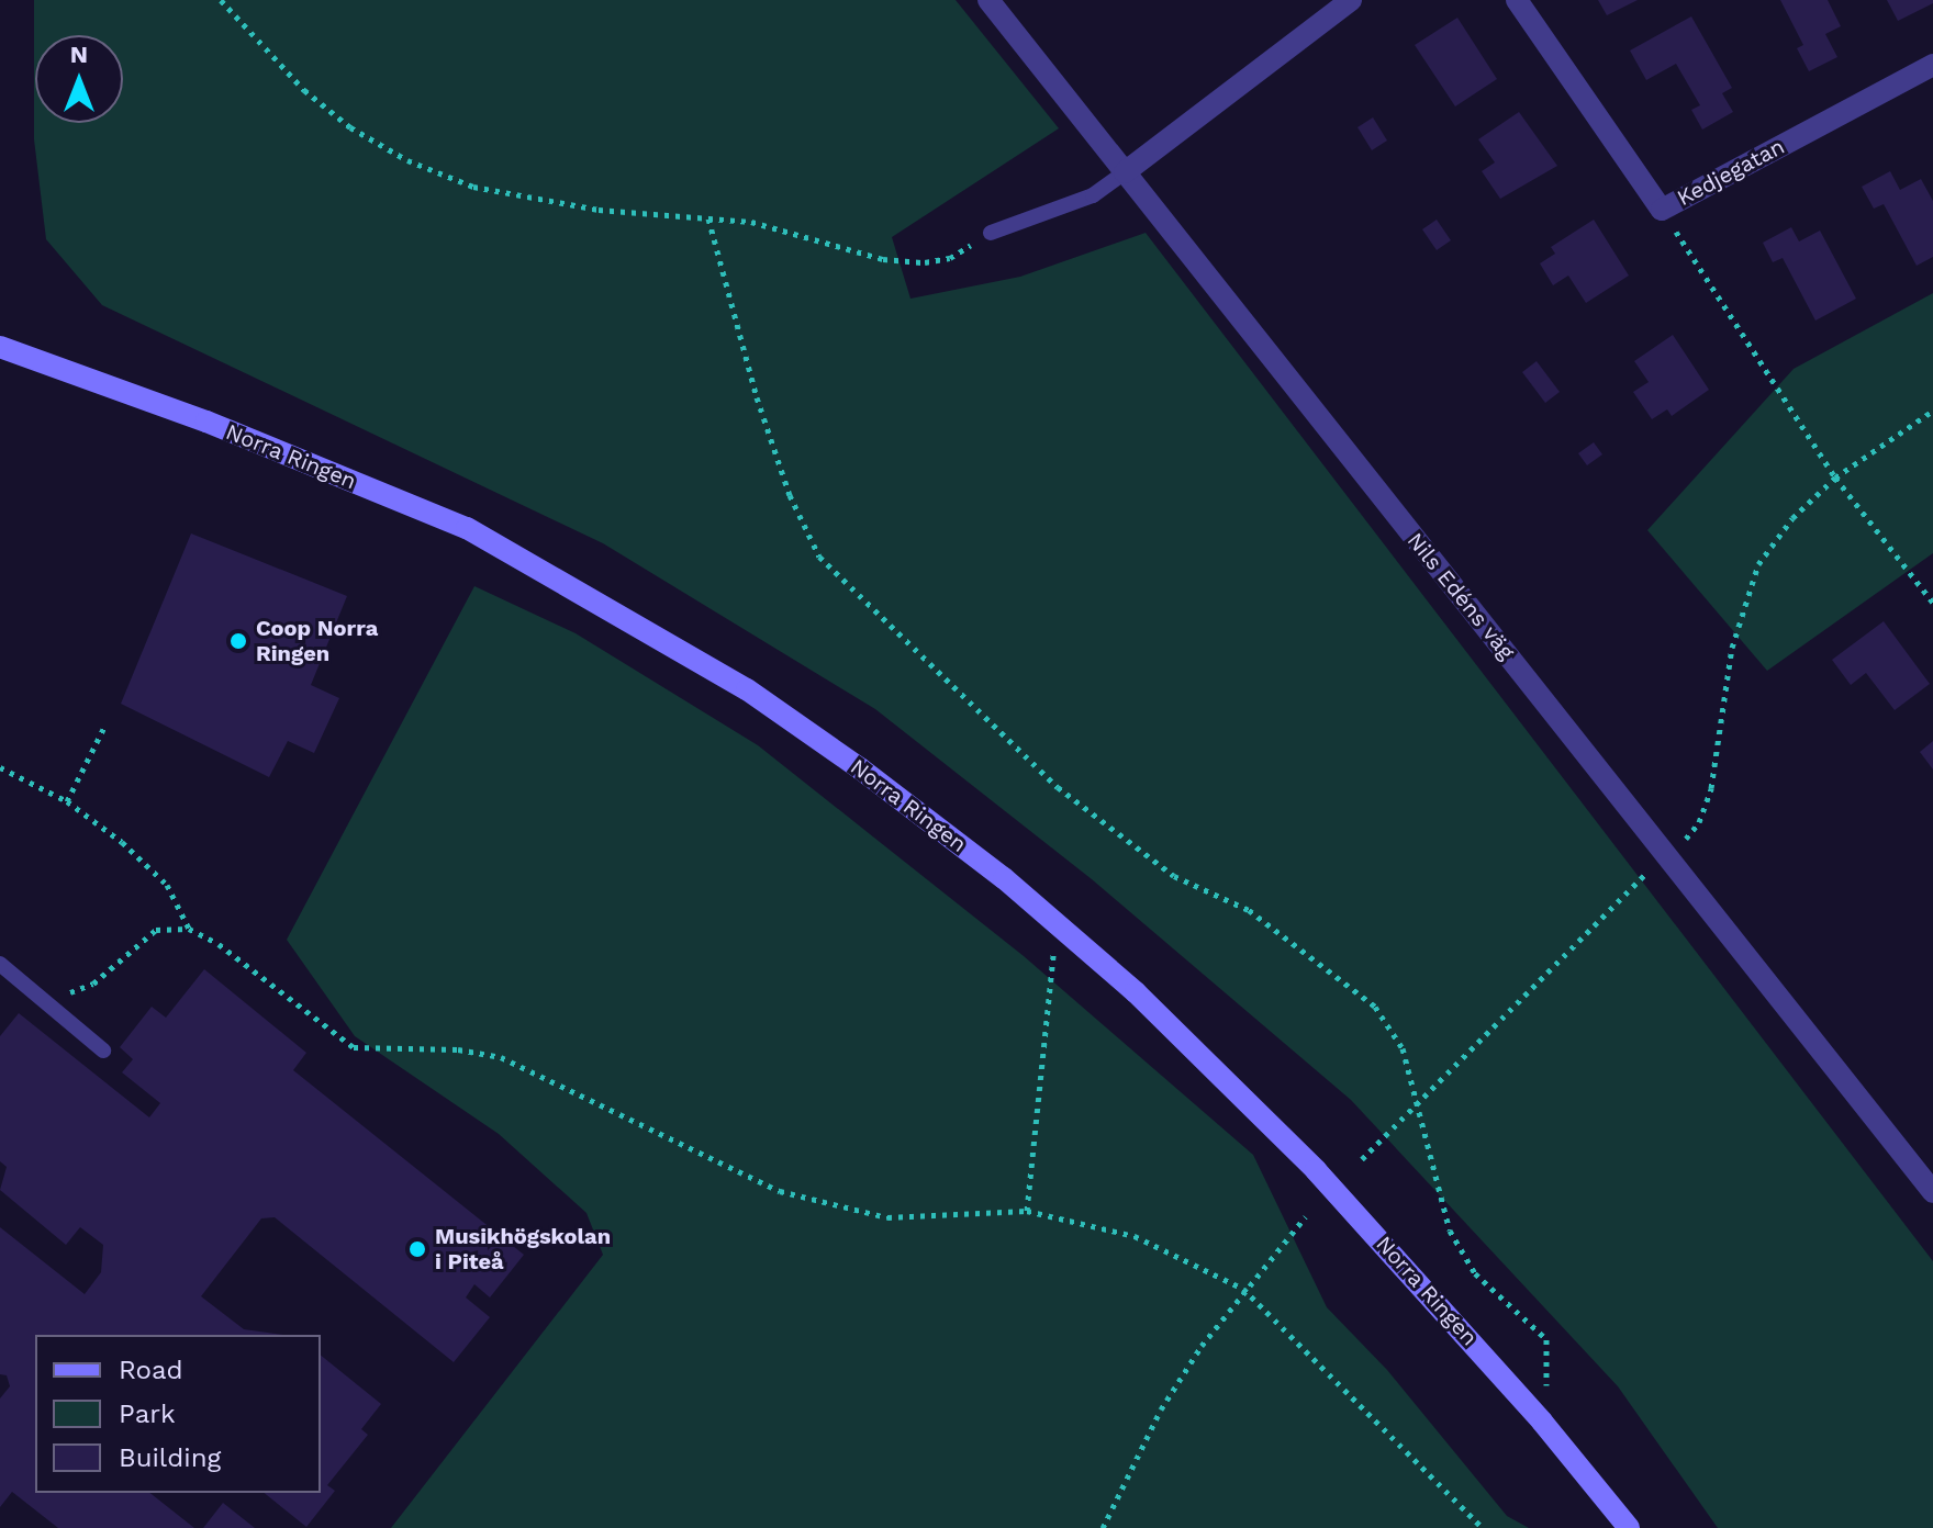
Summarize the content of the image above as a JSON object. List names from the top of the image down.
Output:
{
  "streets": {
    "main road": ["Norra Ringen"],
    "street": ["Kedjegatan", "Nils Edéns väg"]
  },
  "places": ["Coop Norra Ringen", "Musikhögskolan i Piteå"],
  "legend": ["Road", "Park", "Building"],
  "north": "top"
}
